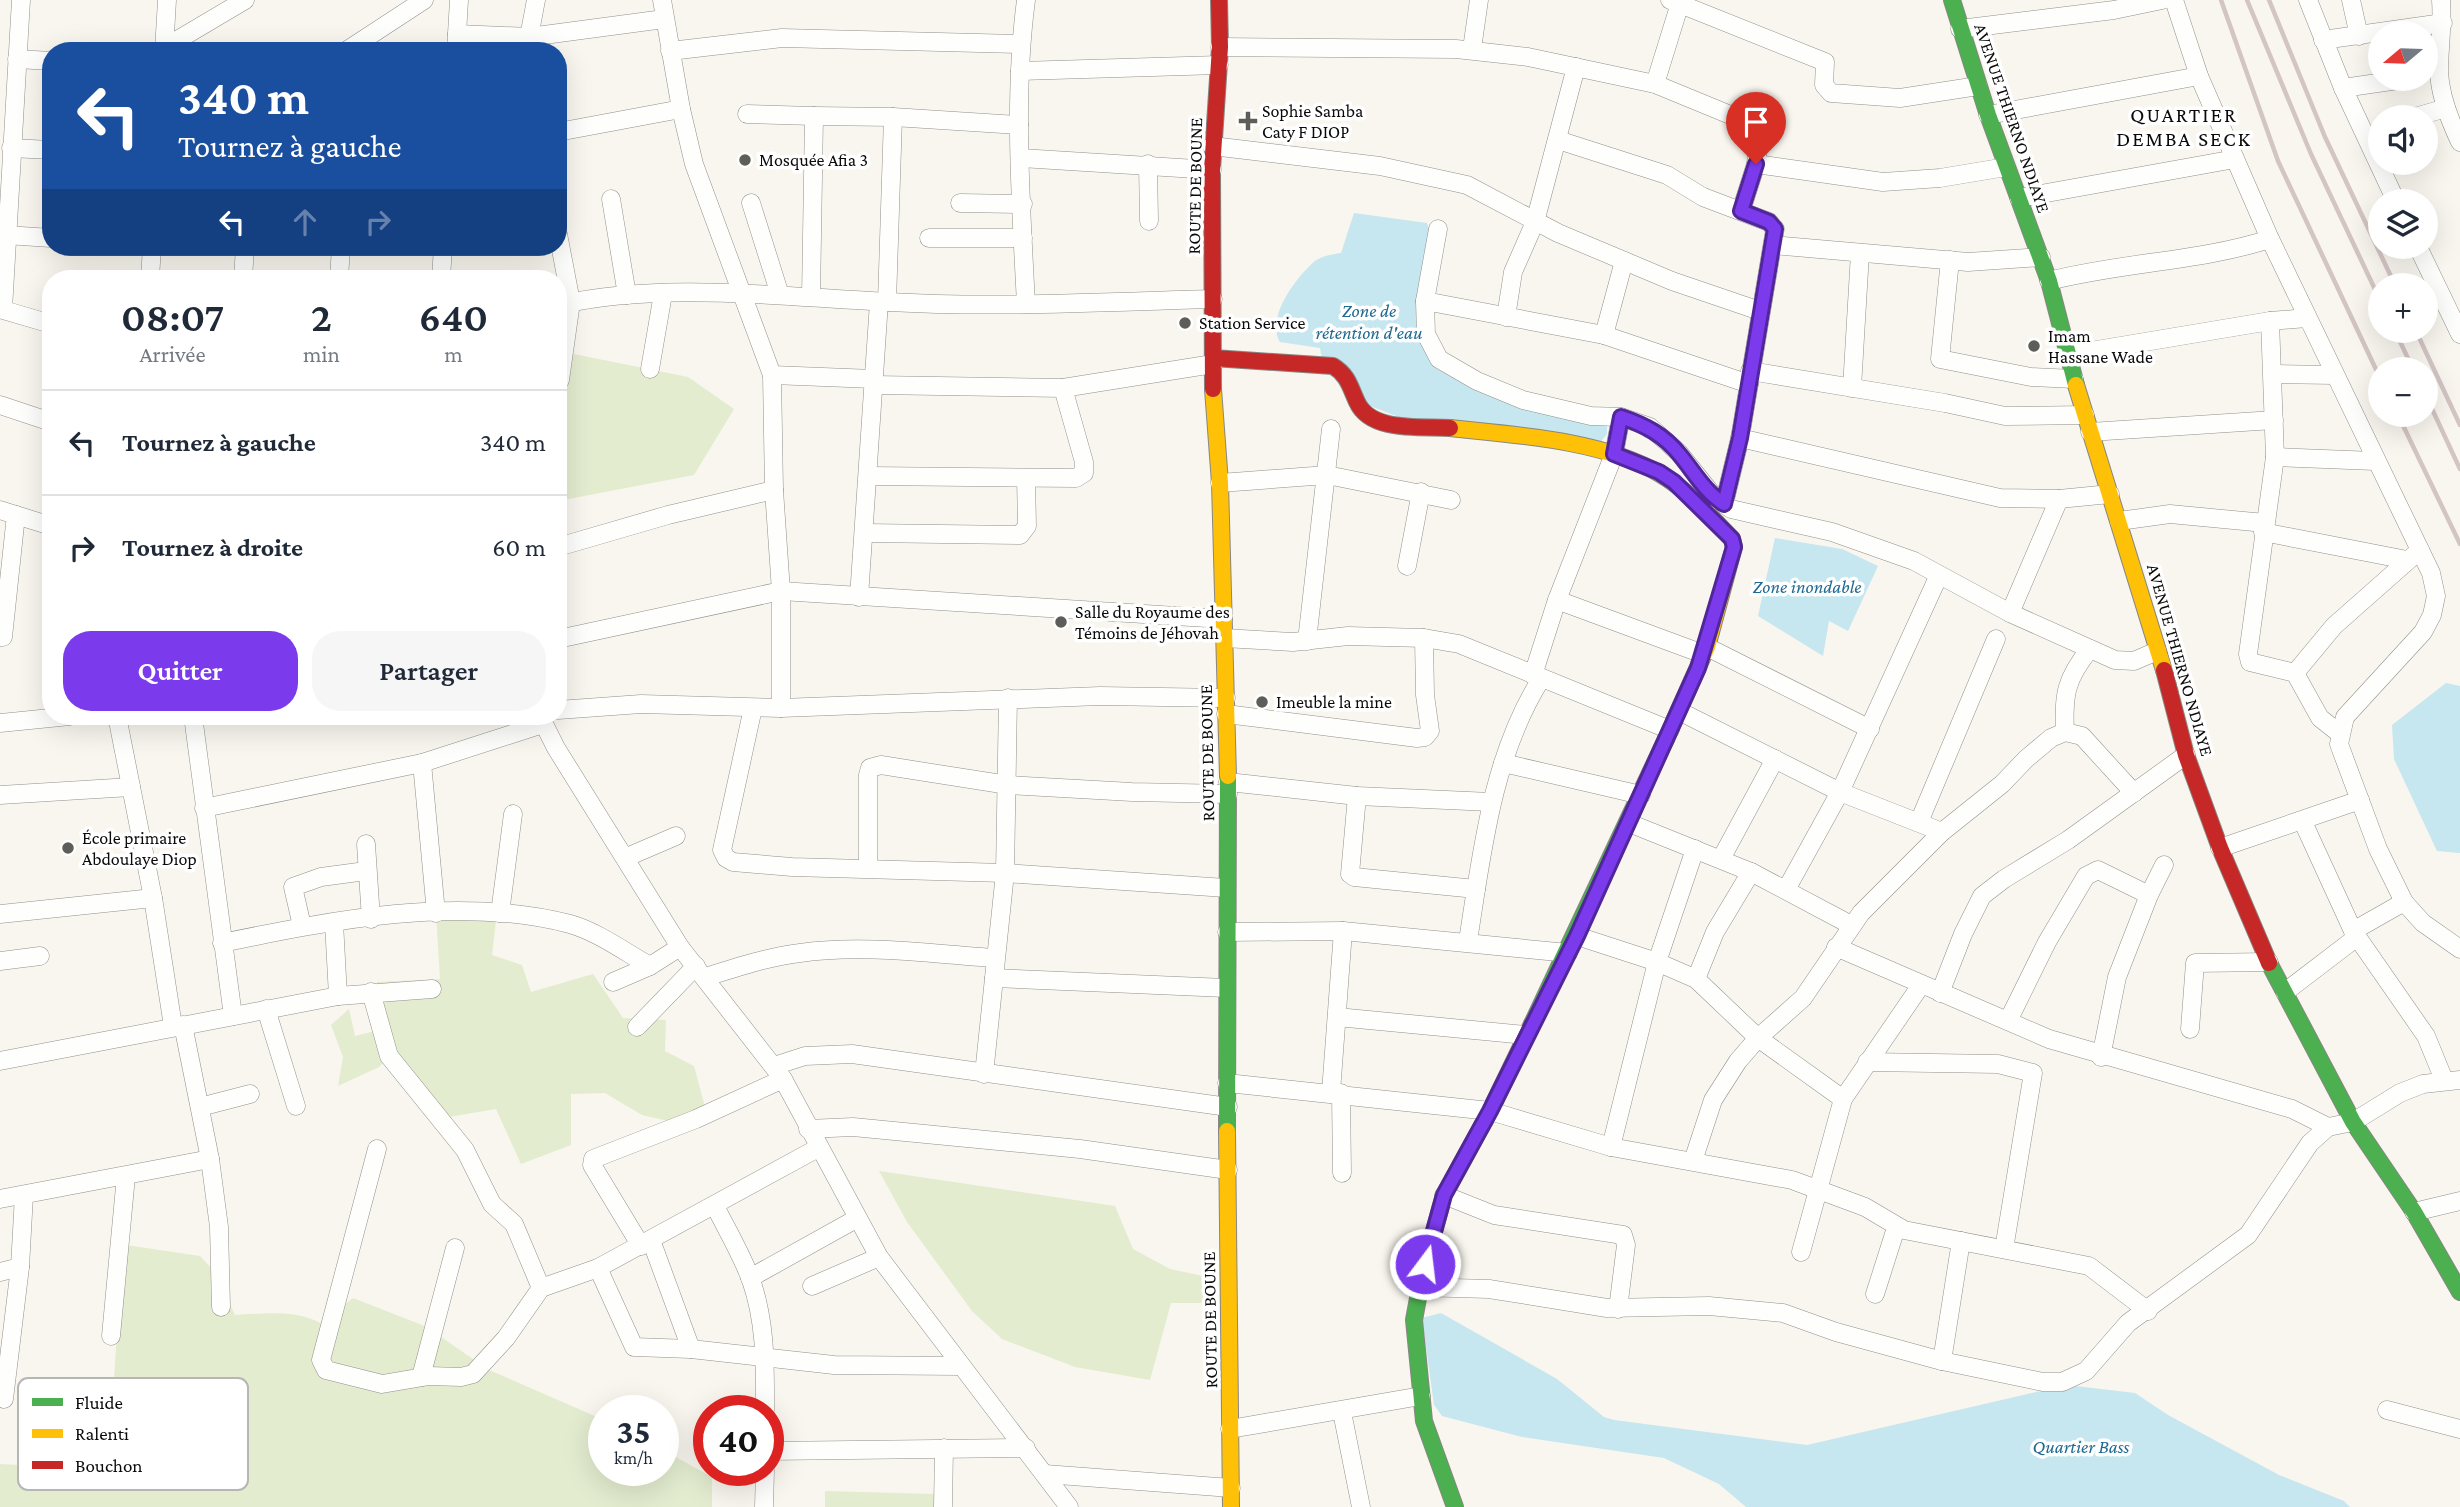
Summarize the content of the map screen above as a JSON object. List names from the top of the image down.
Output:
{
  "streets": {
    "street": ["AVENUE THIERNO NDIAYE", "ROUTE DE BOUNE"]
  },
  "districts": ["QUARTIER DEMBA SECK"],
  "water": ["Zone de rétention d'eau", "Zone inondable", "Quartier Bass"],
  "places": {
    "health": ["Sophie Samba Caty F DIOP"],
    "other": [
      "Mosquée Afia 3",
      "Station Service",
      "Imam Hassane Wade",
      "Salle du Royaume des Témoins de Jéhovah",
      "Imeuble la mine",
      "École primaire Abdoulaye Diop"
    ]
  },
  "legend": ["Fluide", "Ralenti", "Bouchon"],
  "north": "left",
  "page": {
    "map_buttons": ["+", "−"],
    "turn": ["340 m", "Tournez à gauche"],
    "eta": [
      "08:07",
      "Arrivée",
      "2",
      "min",
      "640",
      "m"
    ],
    "list": [
      {
        "name": "Tournez à gauche",
        "value": "340 m"
      },
      {
        "name": "Tournez à droite",
        "value": "60 m"
      }
    ],
    "buttons": ["Quitter", "Partager"],
    "speed": "35 km/h",
    "limit": "40"
  }
}
